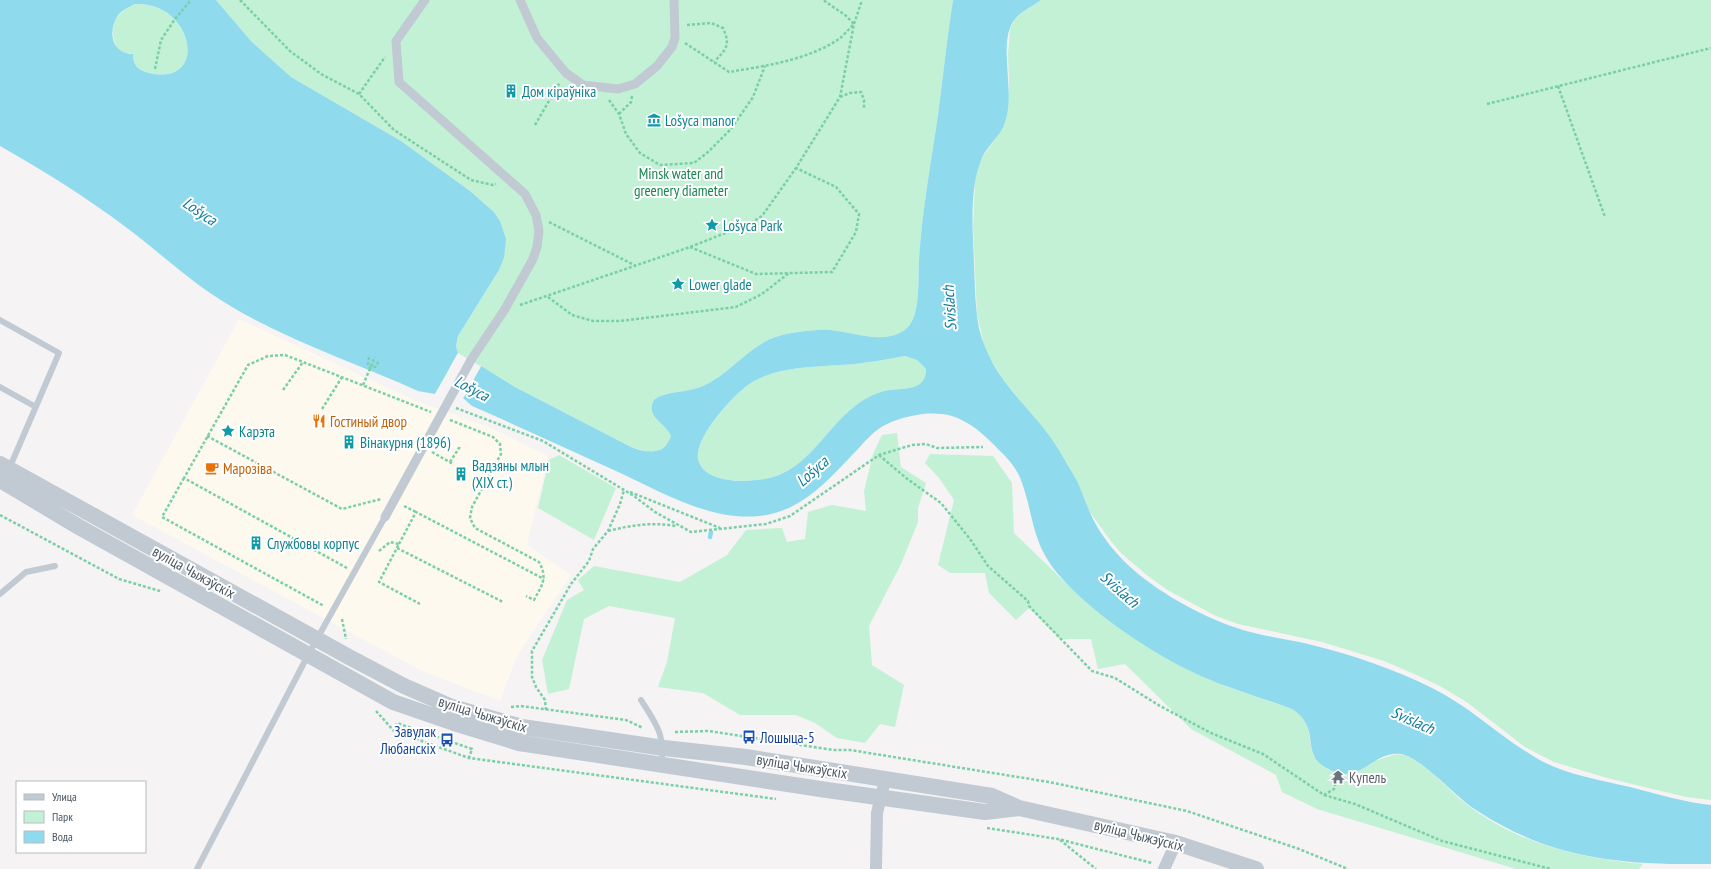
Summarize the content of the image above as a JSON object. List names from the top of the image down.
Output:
{
  "streets": {
    "street": ["вуліца Чыжэўскіх"]
  },
  "water": ["Lošyca", "Svislach"],
  "parks": ["Minsk water and greenery diameter"],
  "places": {
    "building": [
      "Дом кіраўніка",
      "Вінакурня (1896)",
      "Вадзяны млын (XIX ст.)",
      "Службовы корпус"
    ],
    "museum": ["Lošyca manor"],
    "place": ["Lošyca Park", "Lower glade", "Карэта"],
    "restaurant": ["Гостиный двор"],
    "cafe": ["Марозіва"],
    "bus stop": ["Лошыца-5", "Завулак Любанскіх"],
    "temple": ["Купель"]
  },
  "legend": ["Улица", "Парк", "Вода"]
}
